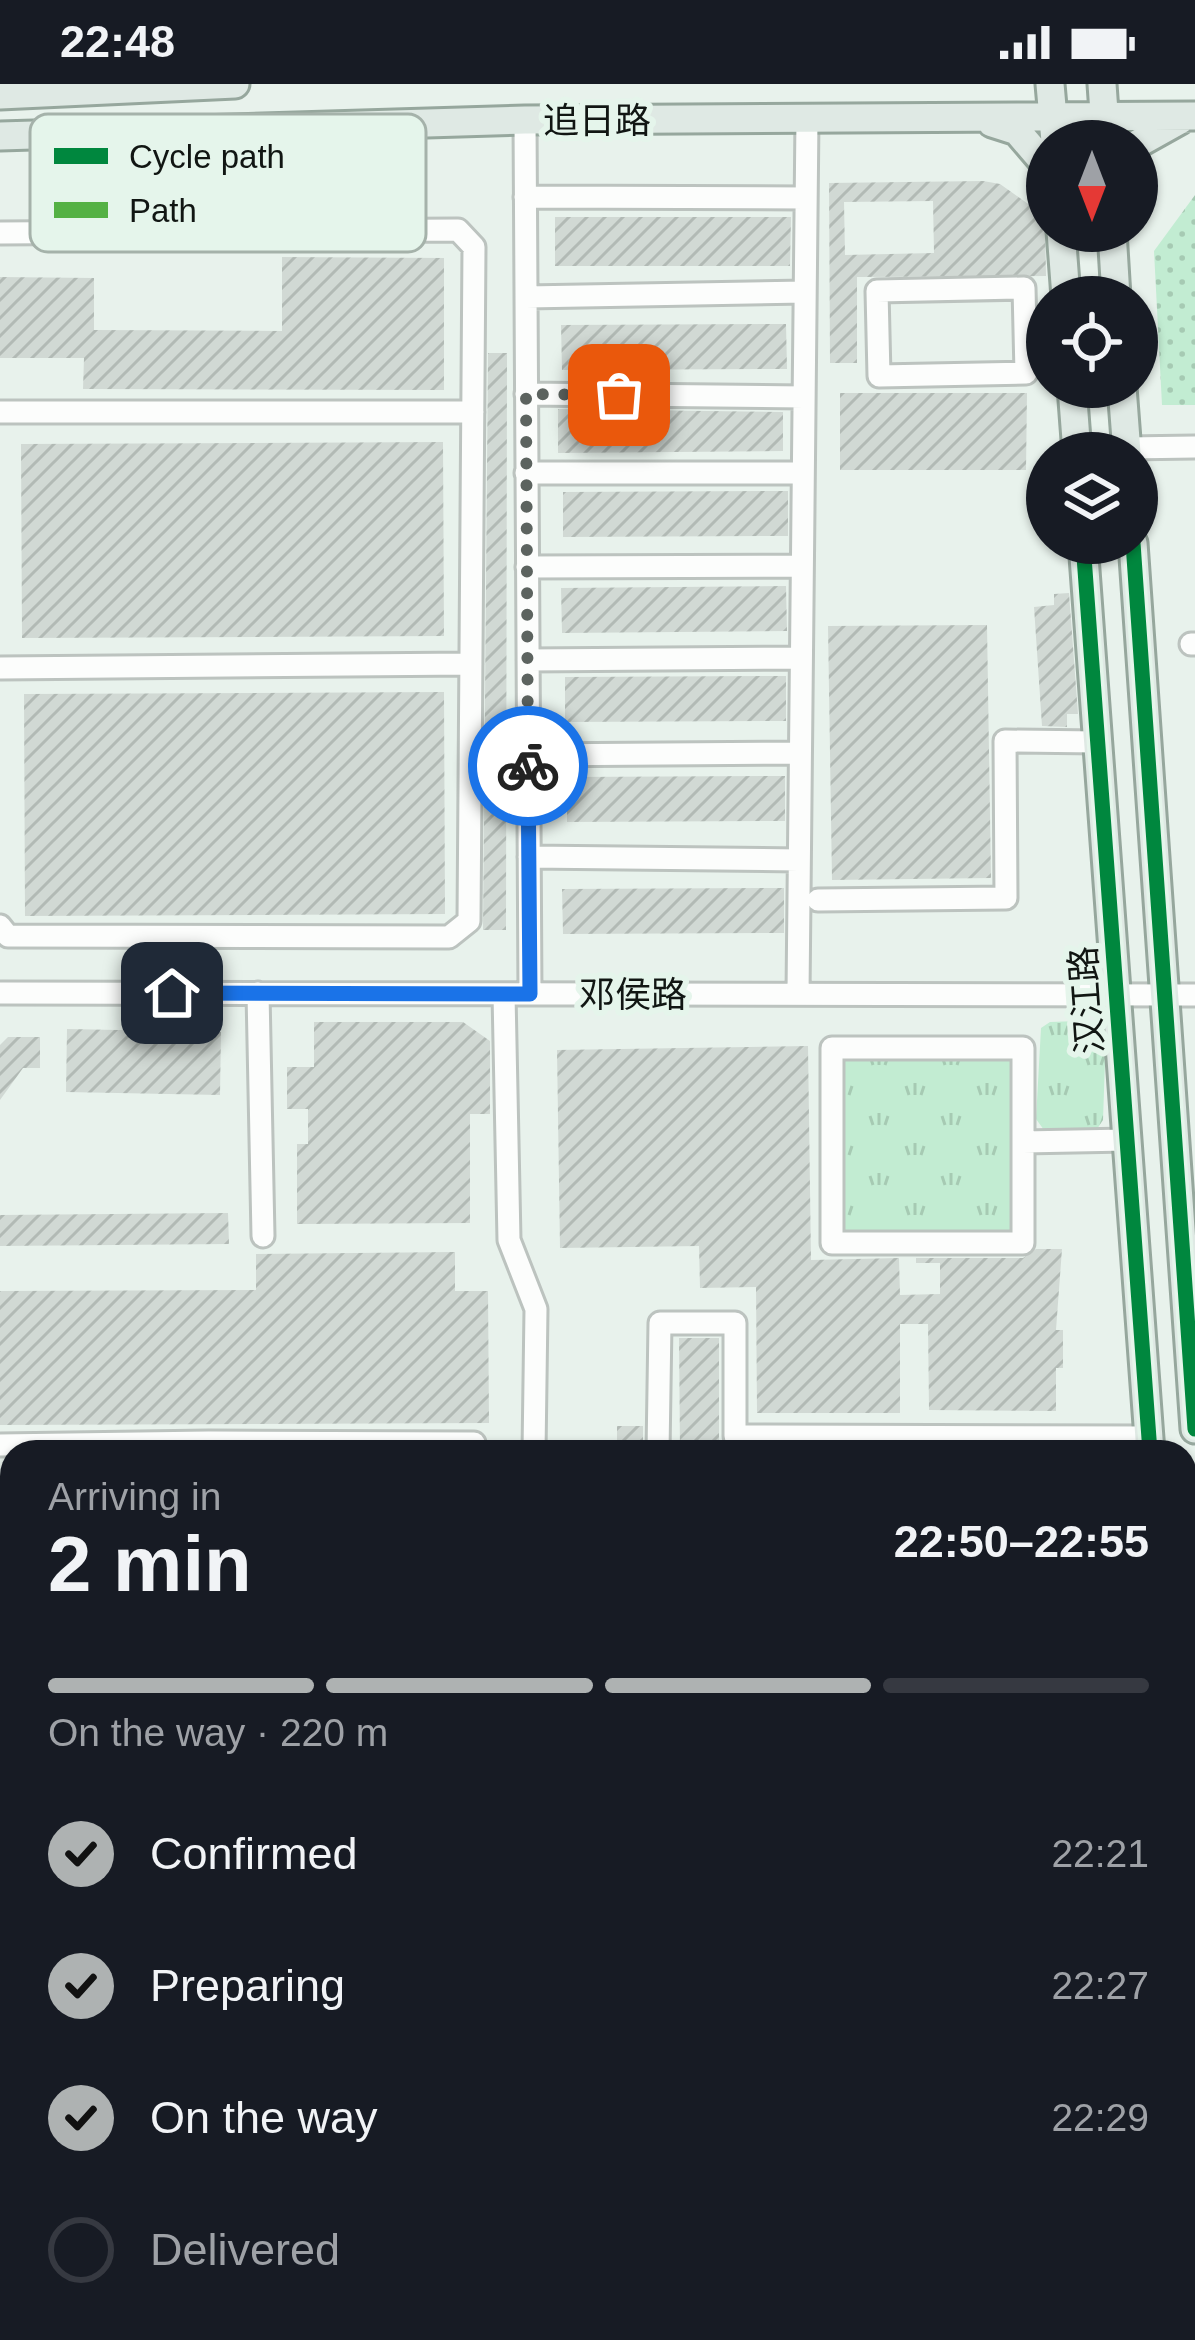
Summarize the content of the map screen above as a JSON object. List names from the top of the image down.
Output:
{
  "streets": {
    "main road": ["追日路", "汉江路"],
    "street": ["邓侯路"]
  },
  "crossings": [
    ["邓侯路", "汉江路"]
  ],
  "legend": ["Cycle path", "Path"],
  "north": "bottom",
  "page": {
    "status": "22:48",
    "heading": ["2 min", "Arriving in", "22:50–22:55"],
    "bar": "On the way · 220 m",
    "list": [
      ["Confirmed", "22:21"],
      ["Preparing", "22:27"],
      ["On the way", "22:29"],
      "Delivered"
    ]
  }
}
